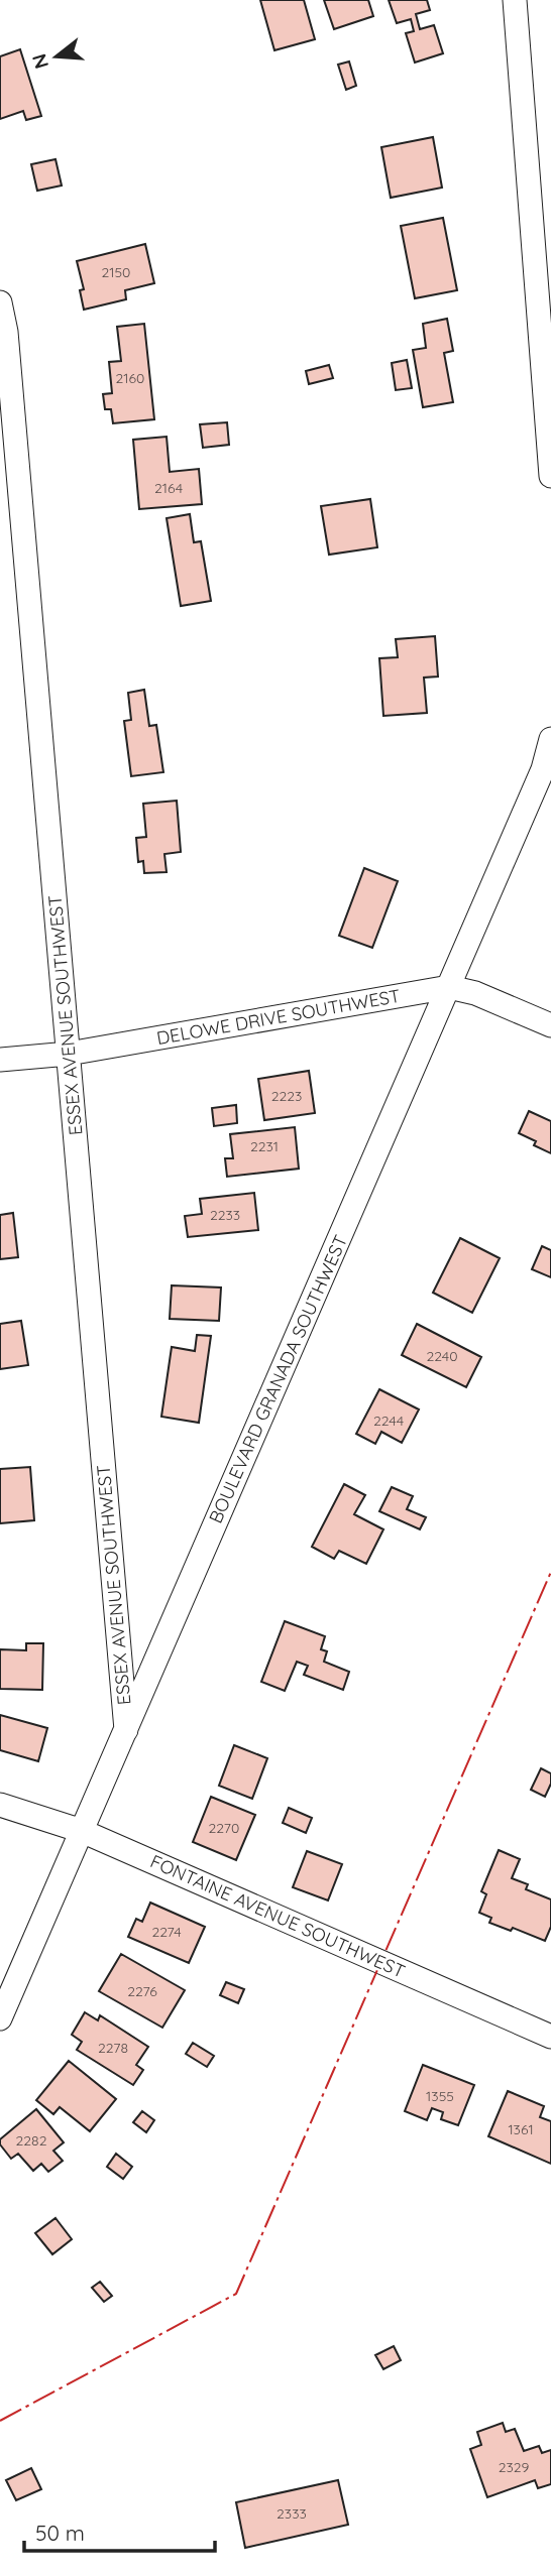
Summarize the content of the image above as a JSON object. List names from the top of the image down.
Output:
{
  "streets": {
    "street": [
      "ESSEX AVENUE SOUTHWEST",
      "DELOWE DRIVE SOUTHWEST",
      "BOULEVARD GRANADA SOUTHWEST",
      "FONTAINE AVENUE SOUTHWEST"
    ]
  },
  "crossings": [
    ["ESSEX AVENUE SOUTHWEST", "DELOWE DRIVE SOUTHWEST"],
    ["ESSEX AVENUE SOUTHWEST", "BOULEVARD GRANADA SOUTHWEST"],
    ["DELOWE DRIVE SOUTHWEST", "BOULEVARD GRANADA SOUTHWEST"],
    ["BOULEVARD GRANADA SOUTHWEST", "FONTAINE AVENUE SOUTHWEST"]
  ],
  "house_numbers": [
    "2150",
    "2160",
    "2164",
    "2223",
    "2231",
    "2233",
    "2240",
    "2244",
    "2270",
    "2274",
    "2276",
    "2278",
    "1355",
    "1361",
    "2282",
    "2329",
    "2333"
  ],
  "scale_bar": "50 m",
  "north": "left"
}
